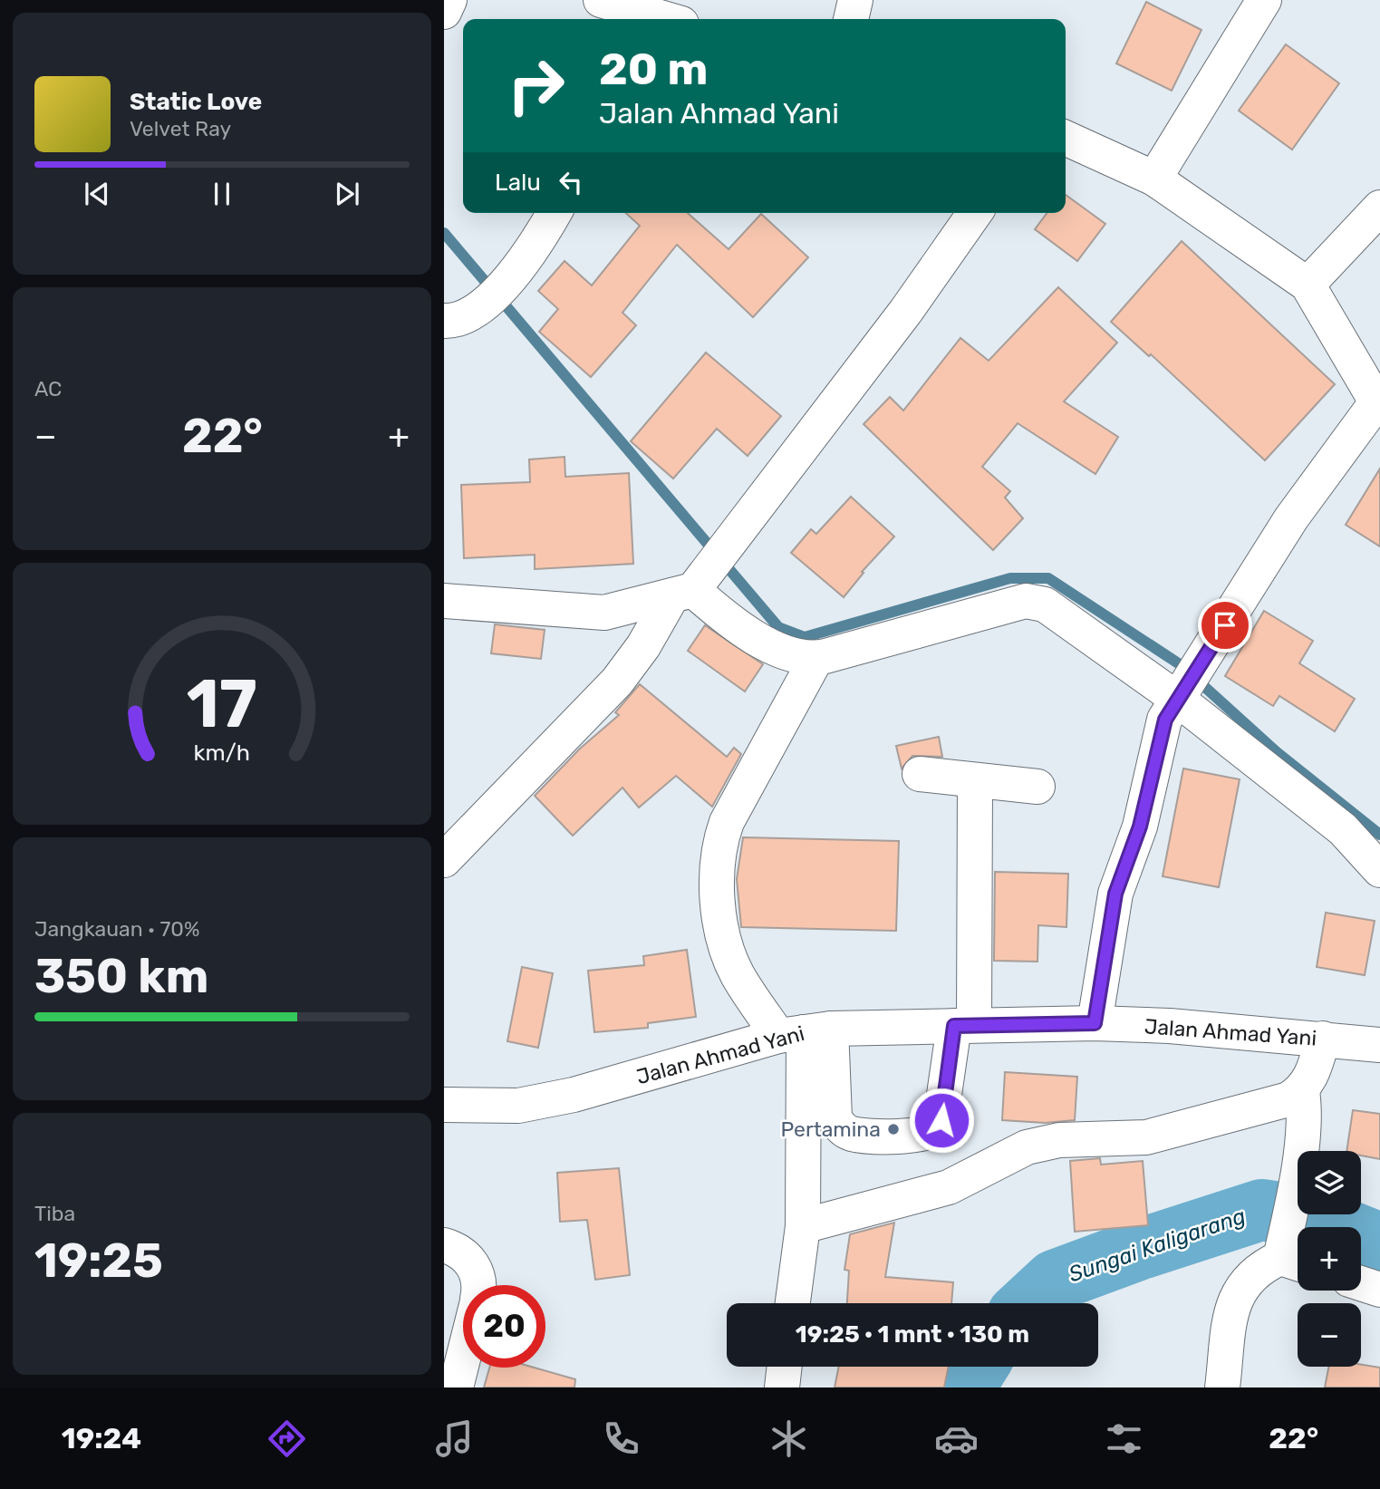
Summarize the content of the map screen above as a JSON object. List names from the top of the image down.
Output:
{
  "streets": {
    "street": ["Jalan Ahmad Yani"]
  },
  "water": ["Sungai Kaligarang"],
  "places": ["Pertamina"],
  "page": {
    "turn": ["20 m", "Jalan Ahmad Yani"],
    "song": ["Static Love", "Velvet Ray"],
    "then": "Lalu",
    "tile": [
      "AC",
      ["Jangkauan · 70%", "350 km"],
      ["Tiba", "19:25"]
    ],
    "heat": ["−", "22°", "+"],
    "map_buttons": ["+", "−"],
    "limit": "20",
    "trip": "19:25 · 1 mnt · 130 m",
    "tabs": ["19:24", "22°"],
    "gauge": ["17", "km/h"]
  }
}
